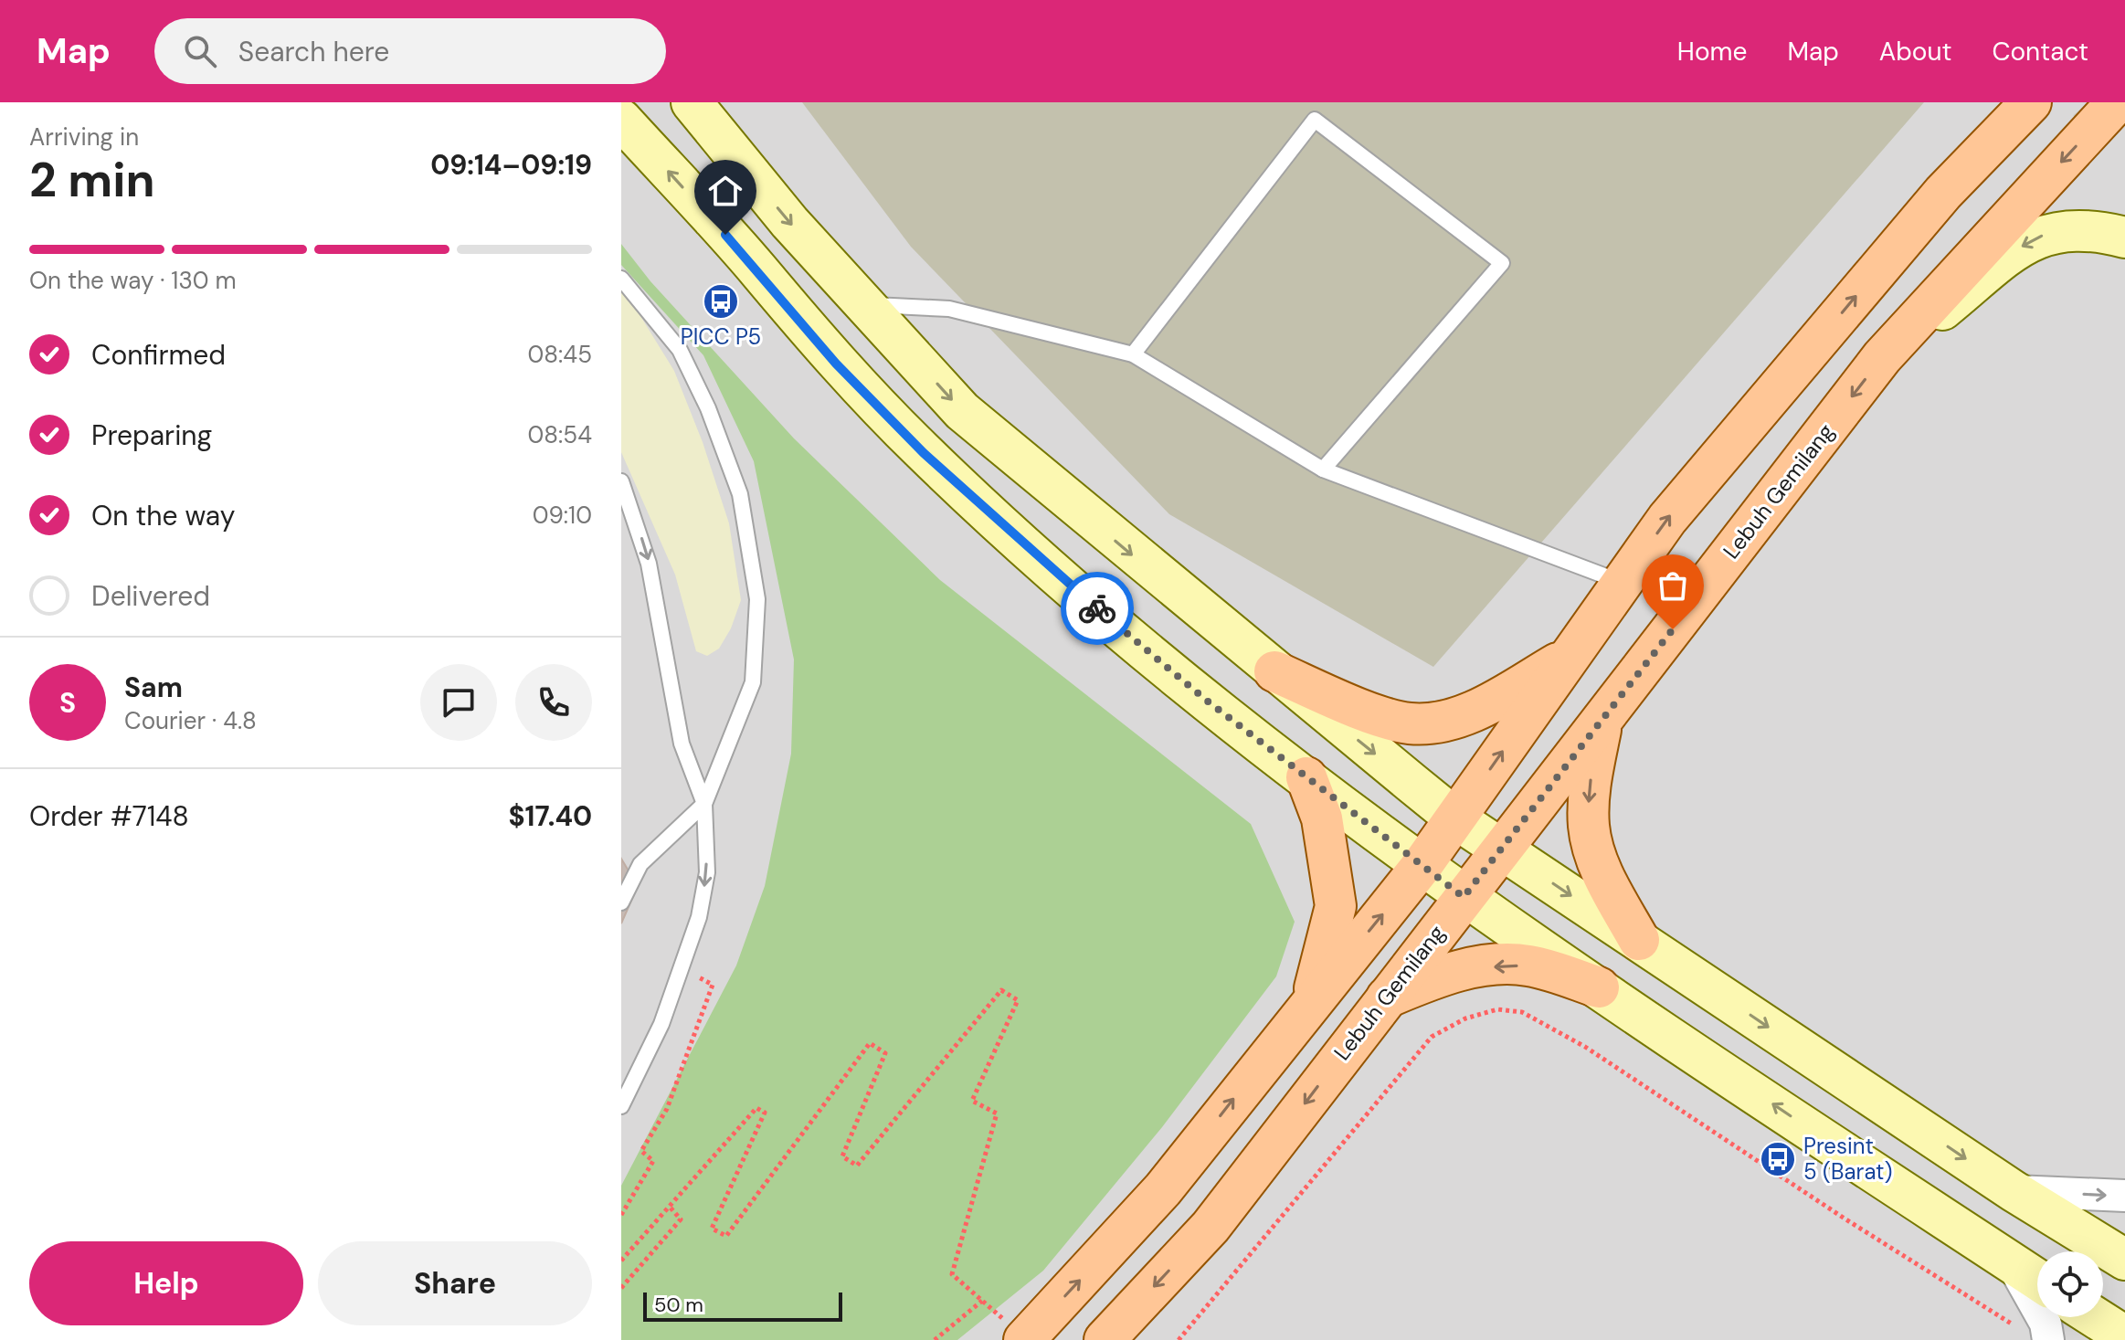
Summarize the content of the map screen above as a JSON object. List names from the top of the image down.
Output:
{
  "streets": {
    "main road": ["Lebuh Gemilang"]
  },
  "places": {
    "bus stop": ["PICC P5", "Presint 5 (Barat)"]
  },
  "scale_bar": "50 m",
  "page": {
    "header": "Map",
    "search": "Search here",
    "nav": [
      "Home",
      "Map",
      "About",
      "Contact"
    ],
    "heading": ["2 min", "Arriving in", "09:14–09:19"],
    "panel": [
      "Sam",
      "Courier · 4.8",
      "Order #7148",
      "$17.40"
    ],
    "bar": "On the way · 130 m",
    "list": [
      ["Confirmed", "08:45"],
      ["Preparing", "08:54"],
      ["On the way", "09:10"],
      "Delivered"
    ],
    "round": "S",
    "buttons": ["Help", "Share"],
    "scale": "50 m"
  }
}
